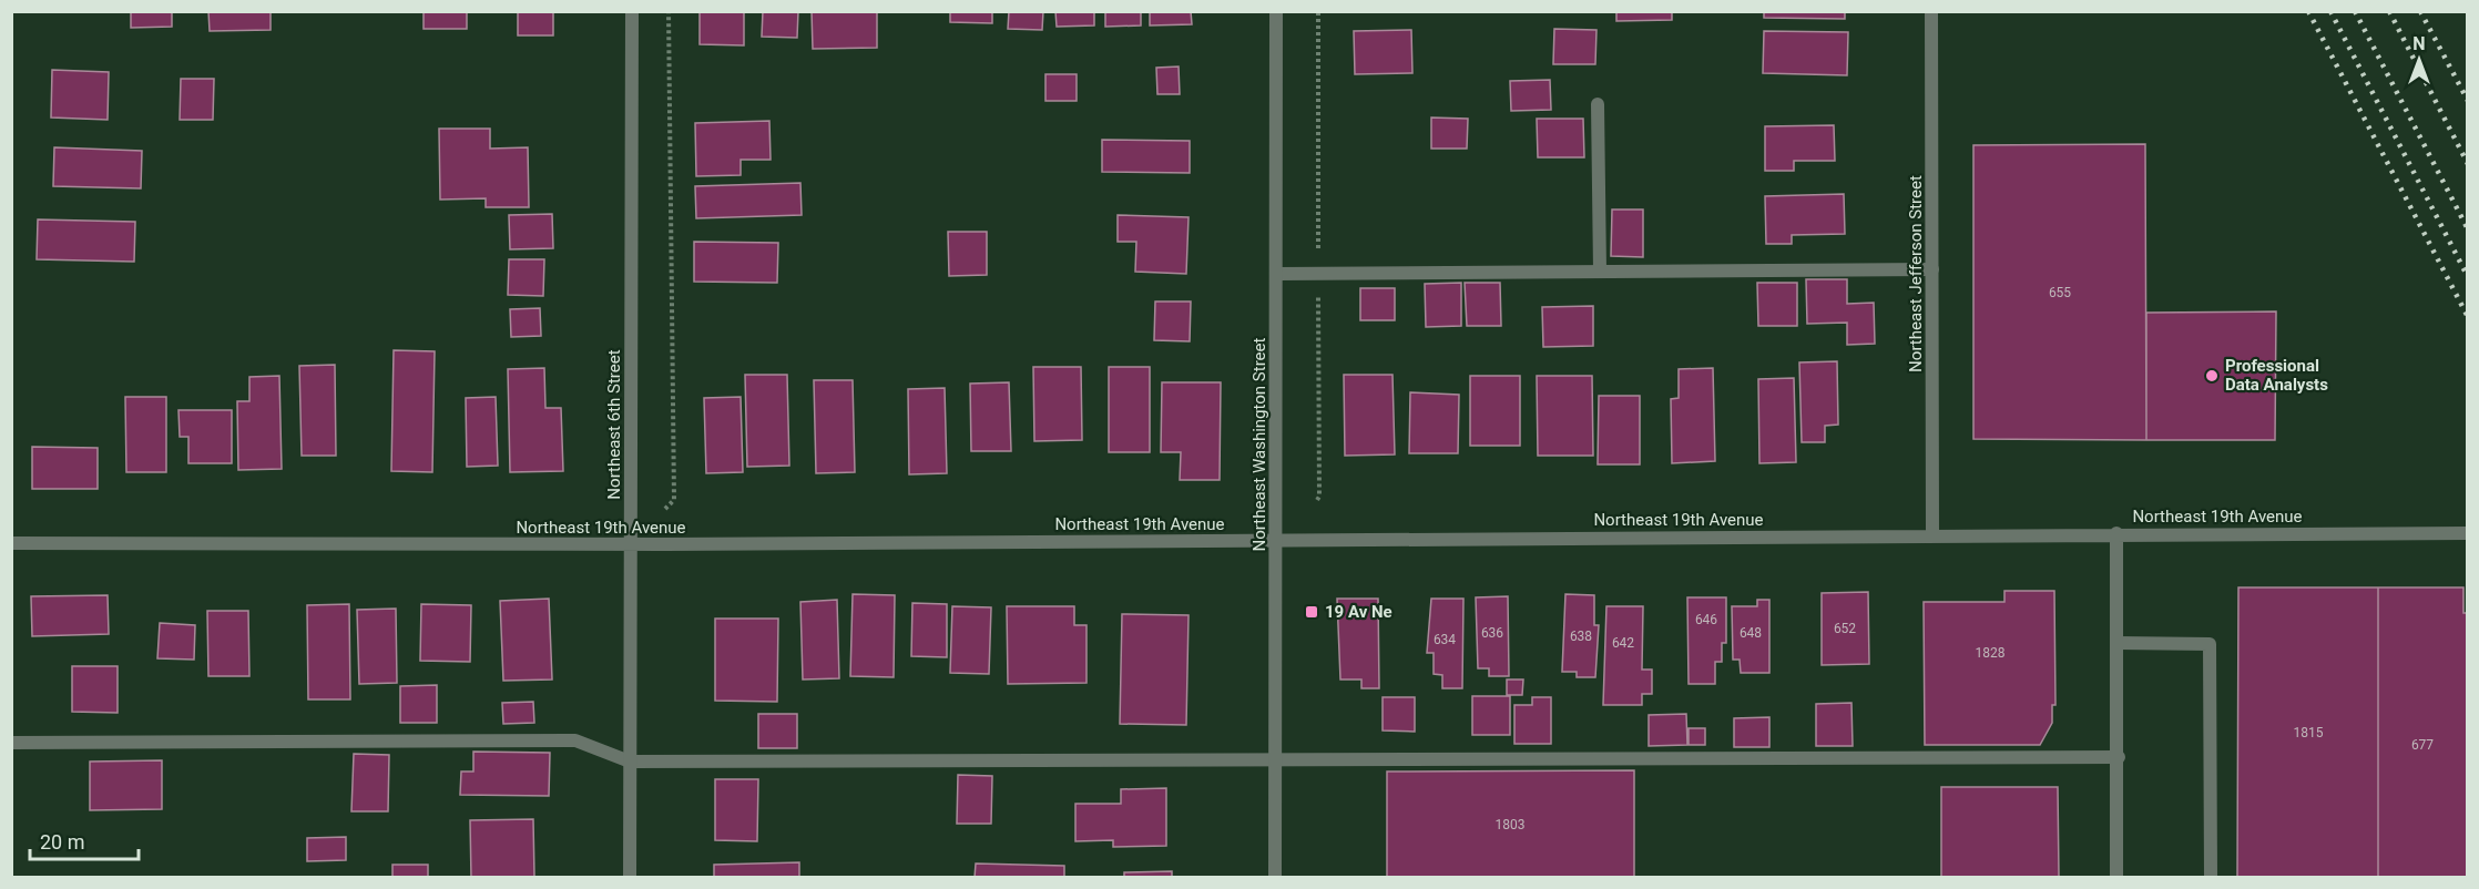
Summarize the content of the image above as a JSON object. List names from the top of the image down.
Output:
{
  "streets": {
    "street": [
      "Northeast Jefferson Street",
      "Northeast 6th Street",
      "Northeast Washington Street",
      "Northeast 19th Avenue"
    ]
  },
  "crossings": [
    ["Northeast Jefferson Street", "Northeast 19th Avenue"],
    ["Northeast 6th Street", "Northeast 19th Avenue"],
    ["Northeast Washington Street", "Northeast 19th Avenue"]
  ],
  "places": {
    "other": ["Professional Data Analysts"],
    "transit": ["19 Av Ne"]
  },
  "house_numbers": [
    "655",
    "646",
    "652",
    "636",
    "648",
    "638",
    "634",
    "642",
    "1828",
    "1815",
    "677",
    "1803"
  ],
  "scale_bar": "20 m",
  "north": "top"
}
